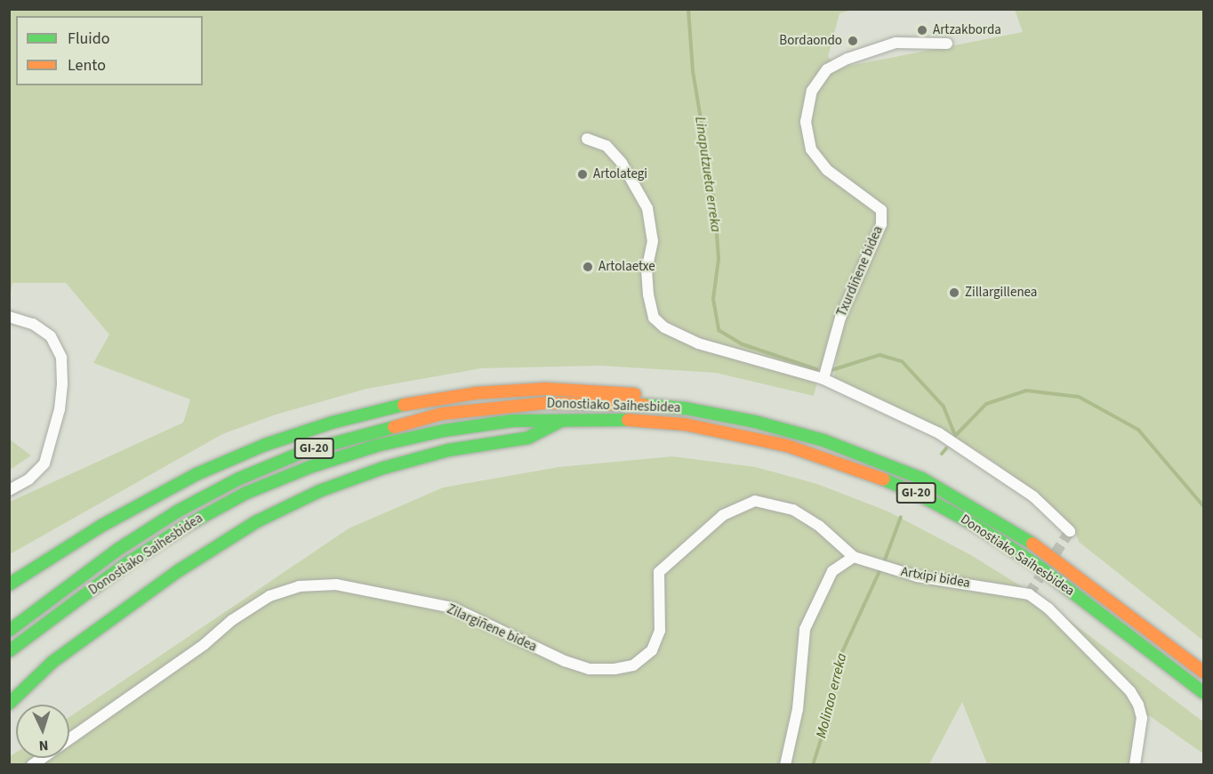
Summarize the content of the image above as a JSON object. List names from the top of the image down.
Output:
{
  "streets": {
    "highway": ["Donostiako Saihesbidea", "GI-20"],
    "street": ["Txurdiñene bidea", "Artxipi bidea", "Zilargiñene bidea"]
  },
  "crossings": [
    ["Artxipi bidea", "Zilargiñene bidea"]
  ],
  "water": ["Linaputzueta erreka", "Molinao erreka"],
  "places": [
    "Artzakborda",
    "Bordaondo",
    "Artolategi",
    "Artolaetxe",
    "Zillargillenea"
  ],
  "legend": ["Fluido", "Lento"],
  "north": "bottom"
}
